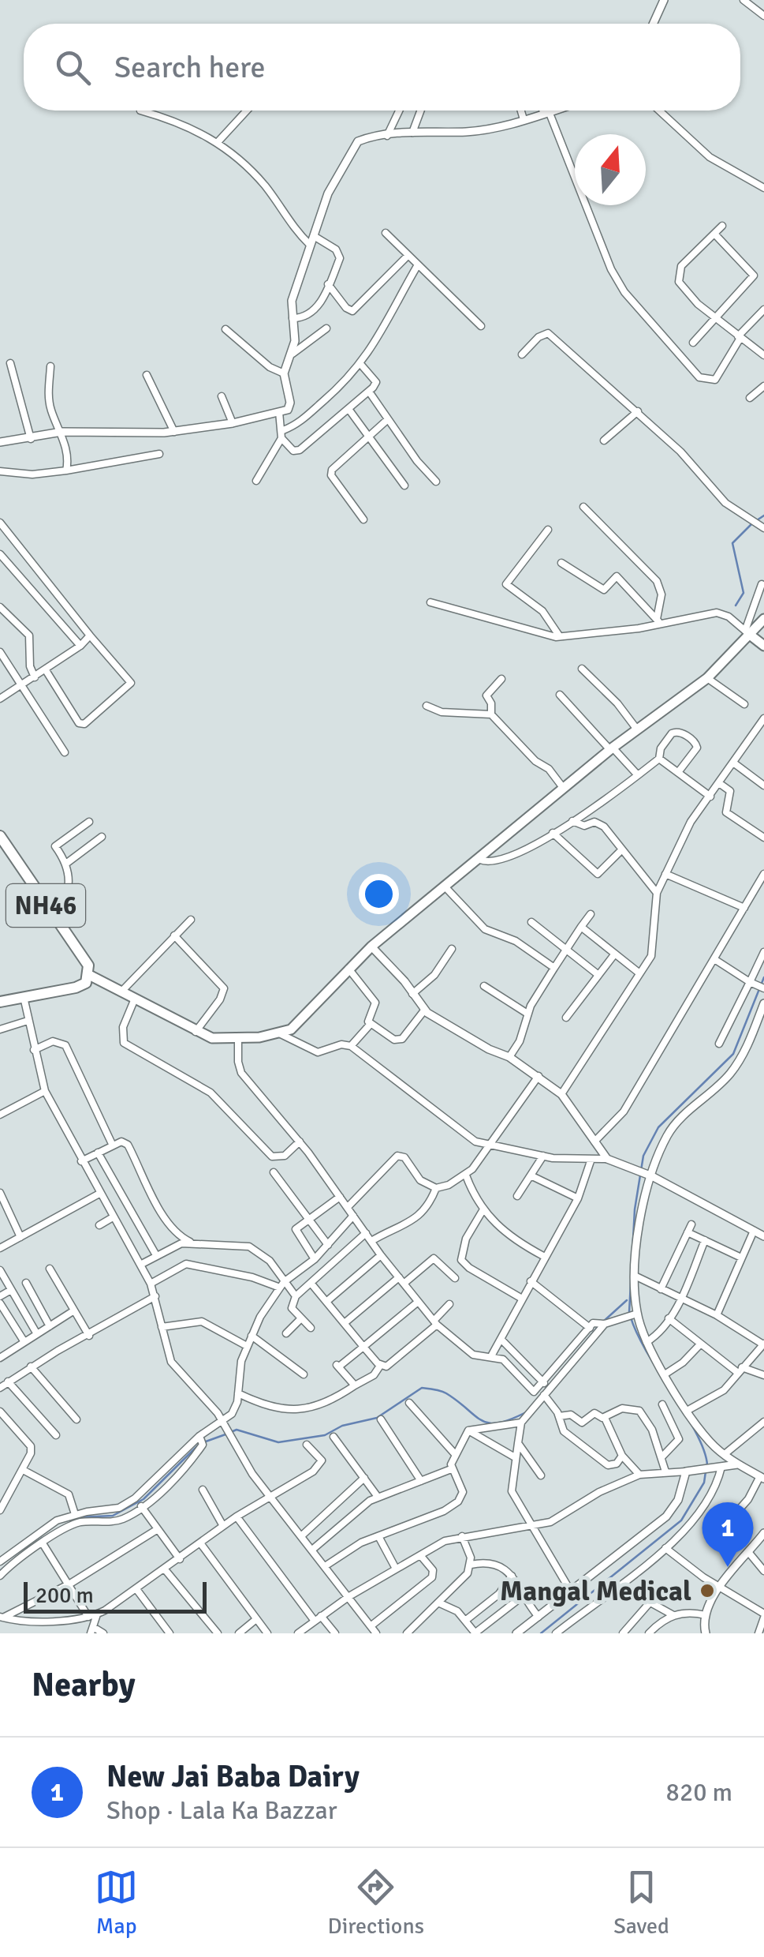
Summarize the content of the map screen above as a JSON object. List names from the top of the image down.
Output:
{
  "streets": {
    "highway": ["NH46"]
  },
  "places": ["Mangal Medical"],
  "scale_bar": "200 m",
  "north": "top",
  "page": {
    "search": "Search here",
    "pins": "1",
    "scale": "200 m",
    "heading": "Nearby",
    "list": [
      {
        "mark": "1",
        "name": "New Jai Baba Dairy",
        "note": "Shop · Lala Ka Bazzar",
        "value": "820 m"
      }
    ],
    "nav": ["Map", "Directions", "Saved"]
  }
}
